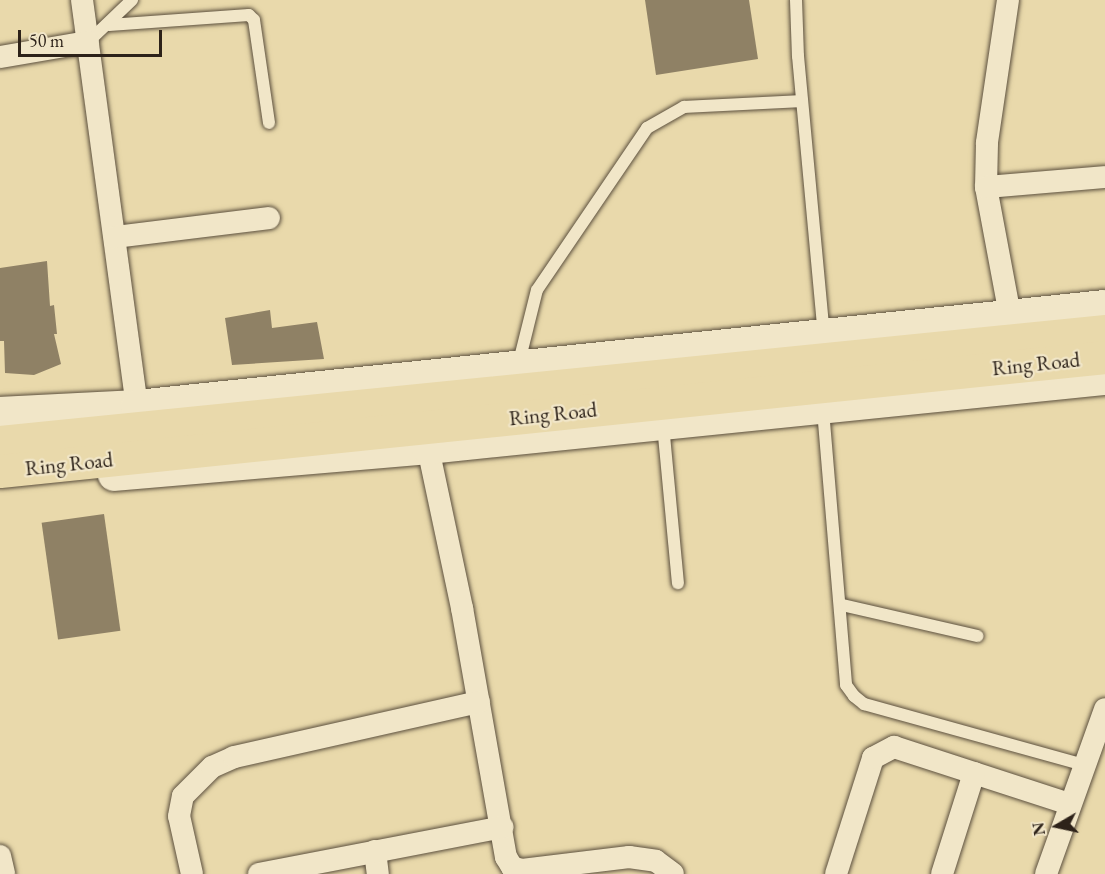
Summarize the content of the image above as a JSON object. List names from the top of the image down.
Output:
{
  "streets": {
    "highway": ["Ring Road"]
  },
  "scale_bar": "50 m",
  "north": "left"
}
